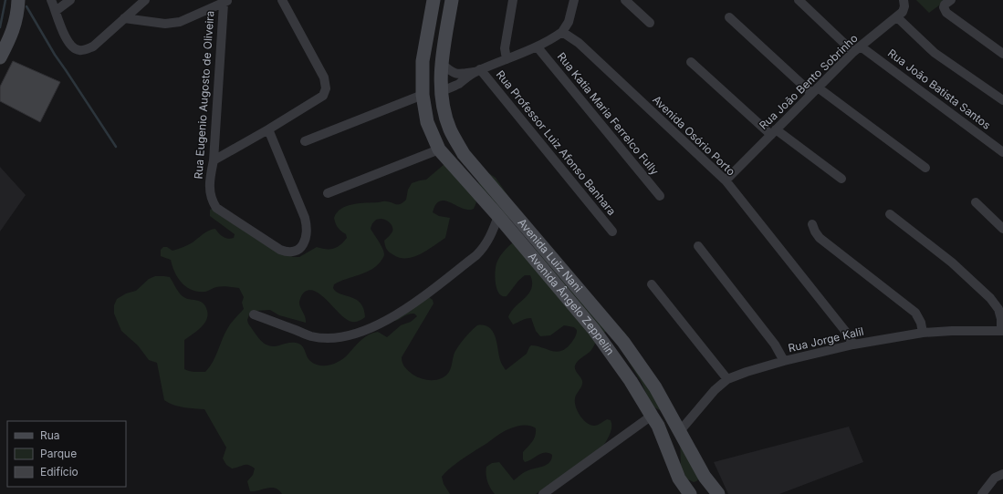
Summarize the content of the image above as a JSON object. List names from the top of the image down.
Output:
{
  "streets": {
    "street": [
      "Rua João Bento Sobrinho",
      "Rua João Batista Santos",
      "Rua Eugenio Augosto de Oliveira",
      "Rua Katia Maria Ferrelco Fully",
      "Avenida Osório Porto",
      "Rua Professor Luiz Afonso Banhara",
      "Avenida Luiz Nani",
      "Avenida Ângelo Zeppelin",
      "Rua Jorge Kalil"
    ]
  },
  "crossings": [
    ["Rua João Bento Sobrinho", "Rua João Batista Santos"],
    ["Rua João Bento Sobrinho", "Avenida Osório Porto"],
    ["Avenida Osório Porto", "Rua Jorge Kalil"],
    ["Avenida Luiz Nani", "Rua Jorge Kalil"]
  ],
  "legend": ["Rua", "Parque", "Edifício"]
}
